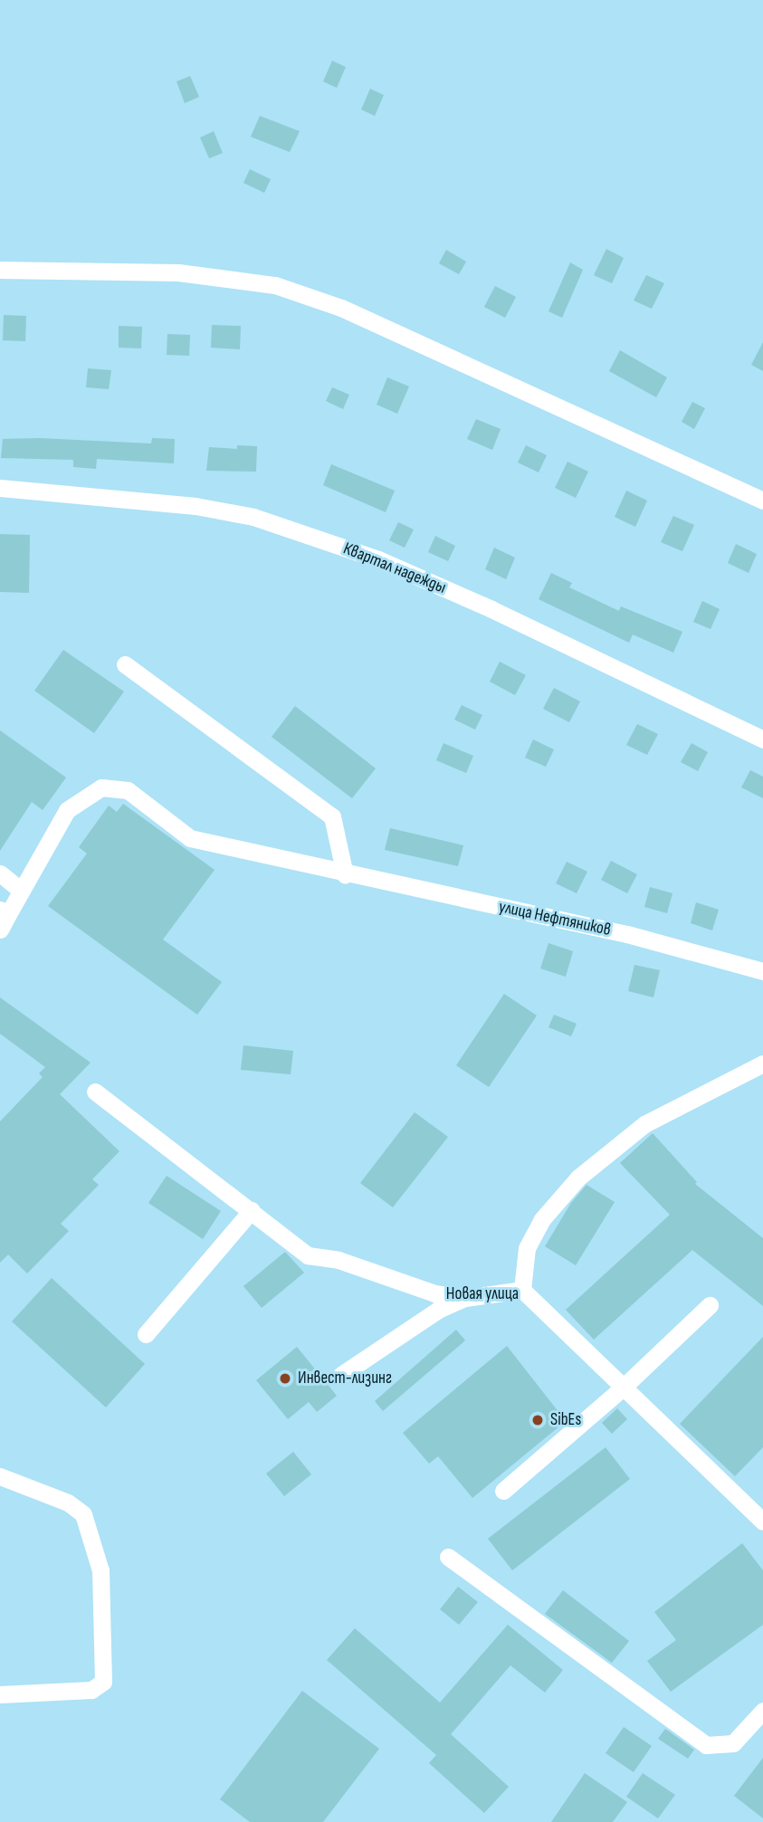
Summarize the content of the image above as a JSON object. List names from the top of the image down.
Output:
{
  "streets": {
    "street": ["Квартал надежды", "улица Нефтяников", "Новая улица"]
  },
  "places": ["Инвест-лизинг", "SibEs"]
}
